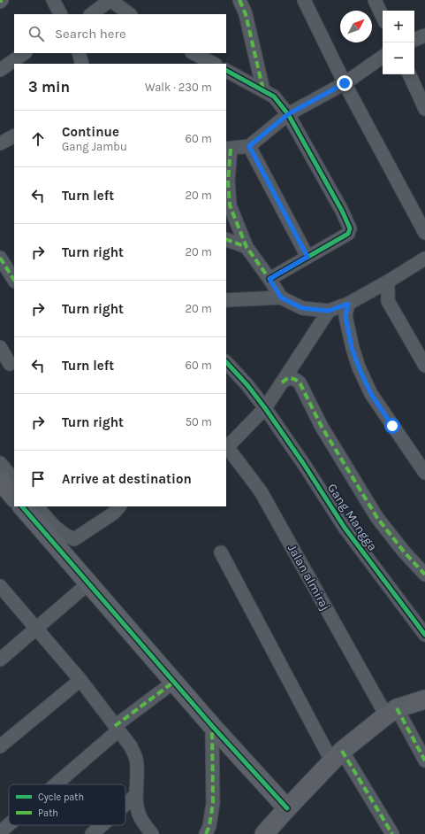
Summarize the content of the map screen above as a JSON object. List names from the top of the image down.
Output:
{
  "streets": {
    "street": ["Gang Mangga", "Jalan almiraj"]
  },
  "legend": ["Cycle path", "Path"],
  "north": "top right",
  "page": {
    "map_buttons": ["+", "−"],
    "search": "Search here",
    "heading": ["3 min", "Walk · 230 m"],
    "list": [
      ["Continue", "Gang Jambu", "60 m"],
      ["Turn left", "20 m"],
      ["Turn right", "20 m"],
      ["Turn right", "20 m"],
      ["Turn left", "60 m"],
      ["Turn right", "50 m"],
      "Arrive at destination"
    ]
  }
}
